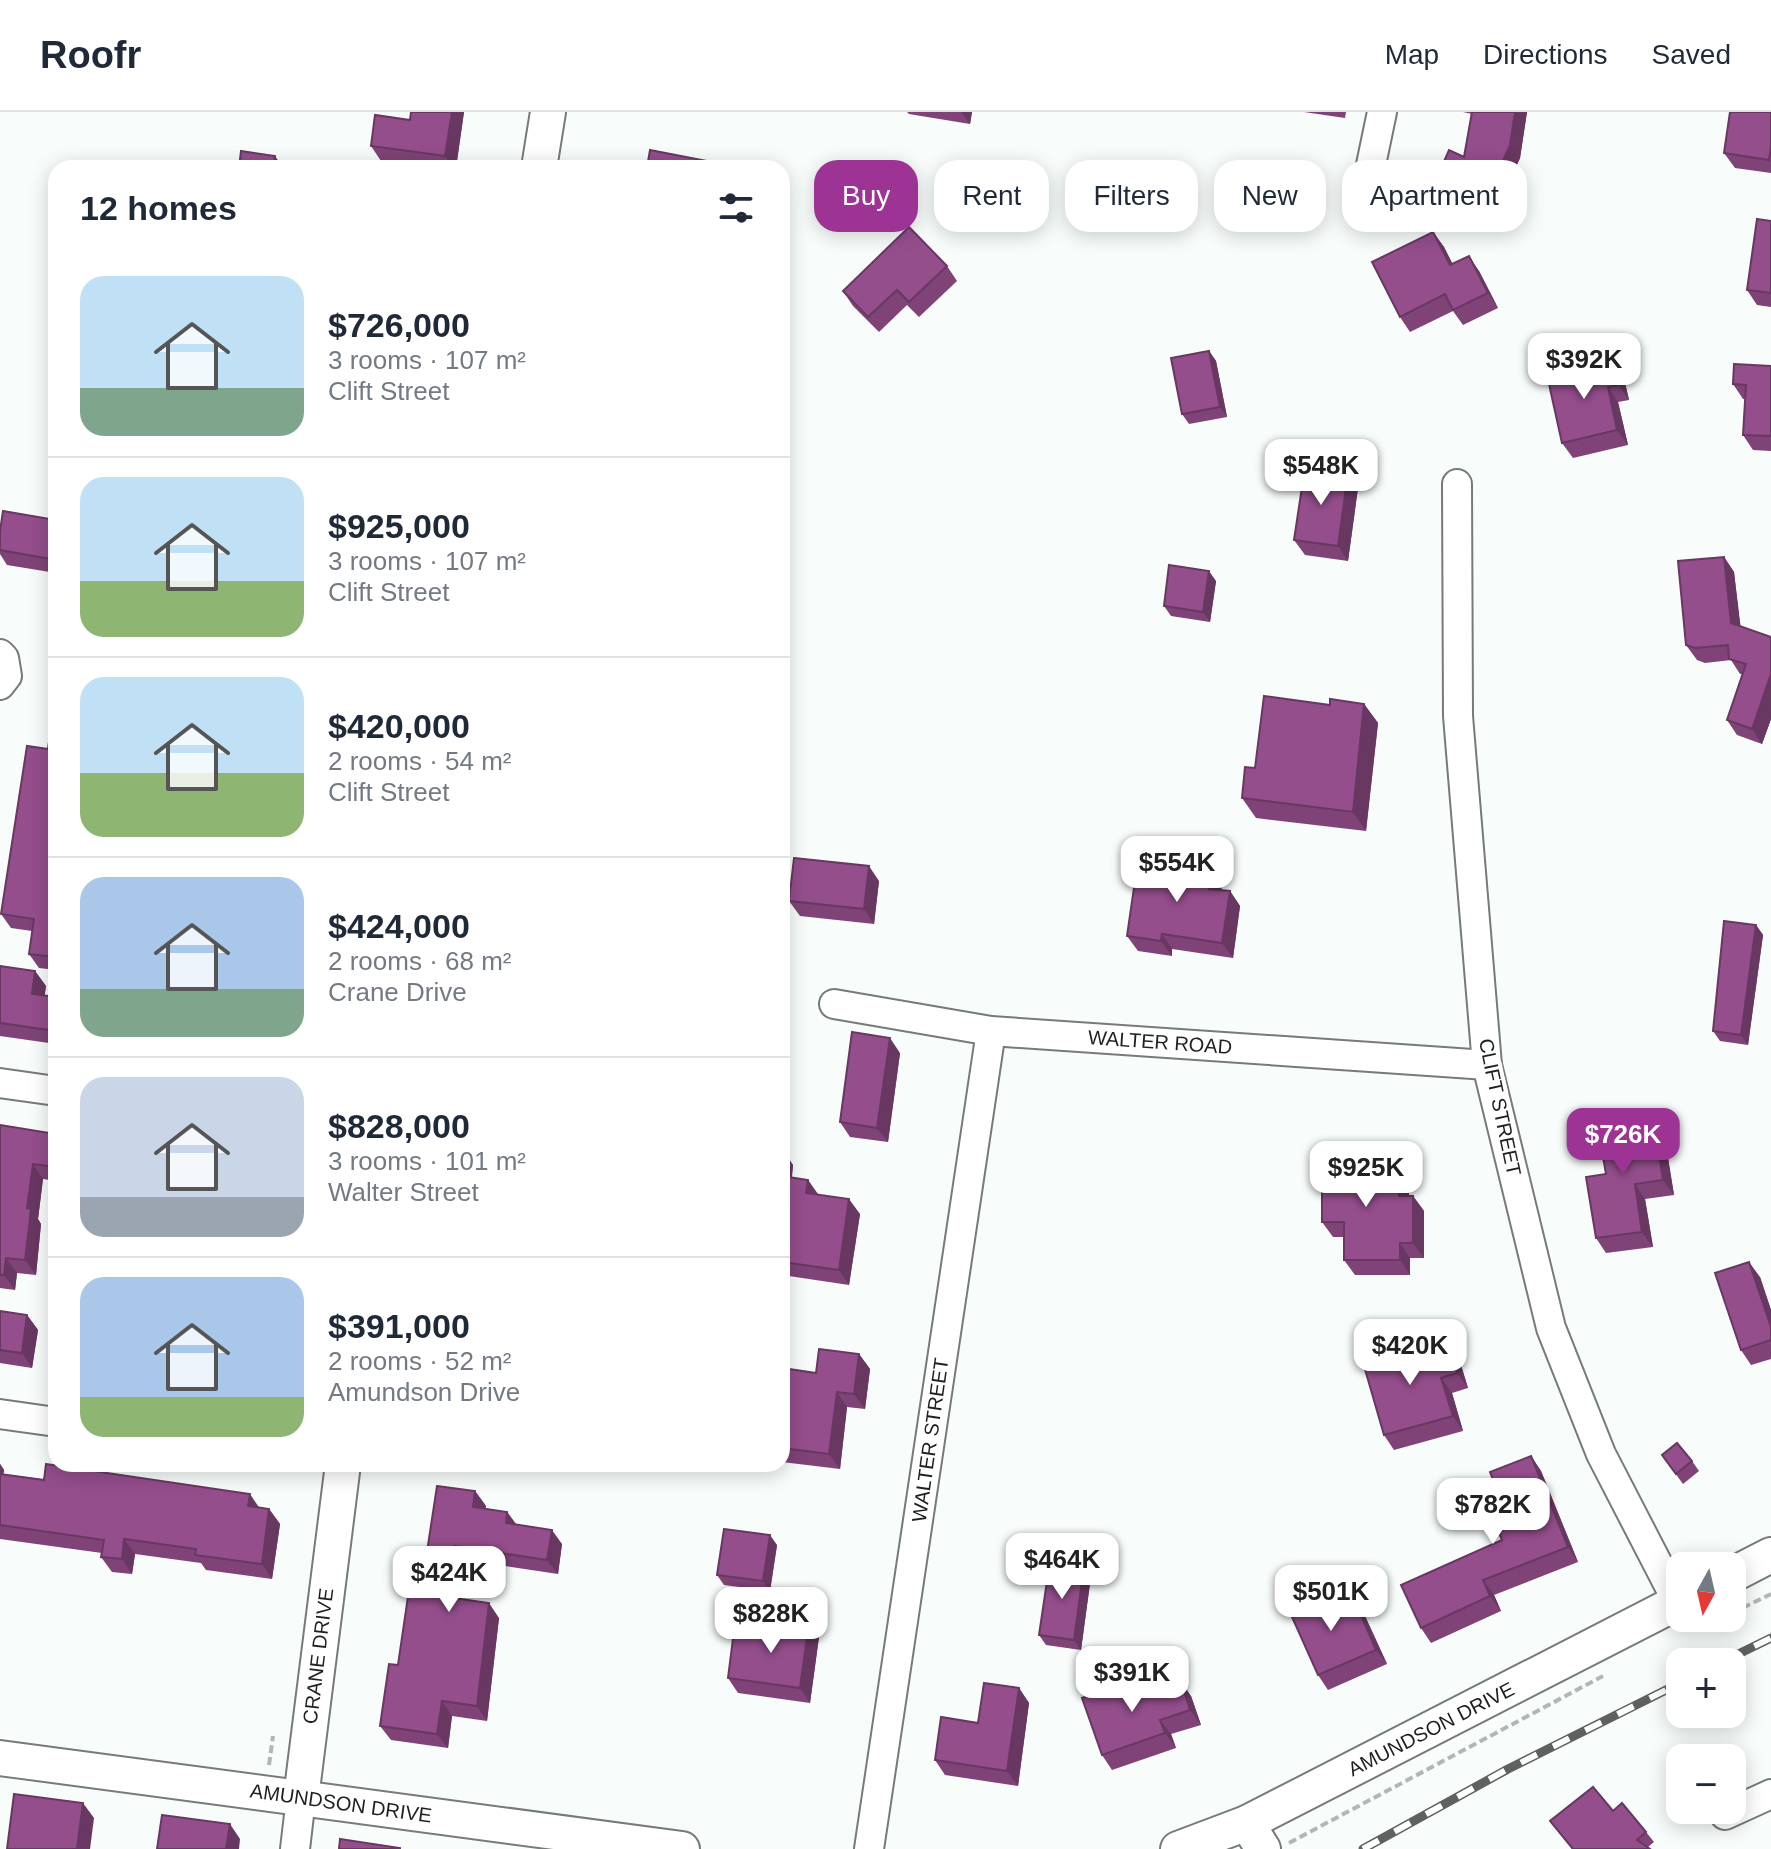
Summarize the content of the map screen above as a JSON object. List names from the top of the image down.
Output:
{
  "streets": {
    "street": [
      "WALTER ROAD",
      "CLIFT STREET",
      "WALTER STREET",
      "CRANE DRIVE",
      "AMUNDSON DRIVE"
    ]
  },
  "crossings": [
    ["WALTER ROAD", "CLIFT STREET"],
    ["WALTER ROAD", "WALTER STREET"],
    ["CRANE DRIVE", "AMUNDSON DRIVE"]
  ],
  "north": "bottom",
  "page": {
    "header": "Roofr",
    "nav": ["Map", "Directions", "Saved"],
    "chip": [
      "Buy",
      "Rent",
      "Filters",
      "New",
      "Apartment"
    ],
    "heading": "12 homes",
    "list": [
      {
        "name": "$726,000",
        "note": "3 rooms · 107 m² · Clift Street"
      },
      {
        "name": "$925,000",
        "note": "3 rooms · 107 m² · Clift Street"
      },
      {
        "name": "$420,000",
        "note": "2 rooms · 54 m² · Clift Street"
      },
      {
        "name": "$424,000",
        "note": "2 rooms · 68 m² · Crane Drive"
      },
      {
        "name": "$828,000",
        "note": "3 rooms · 101 m² · Walter Street"
      },
      {
        "name": "$391,000",
        "note": "2 rooms · 52 m² · Amundson Drive"
      }
    ],
    "price": [
      "$392K",
      "$548K",
      "$554K",
      "$726K",
      "$925K",
      "$420K",
      "$782K",
      "$464K",
      "$424K",
      "$501K",
      "$828K",
      "$391K"
    ],
    "map_buttons": ["+", "−"]
  }
}
